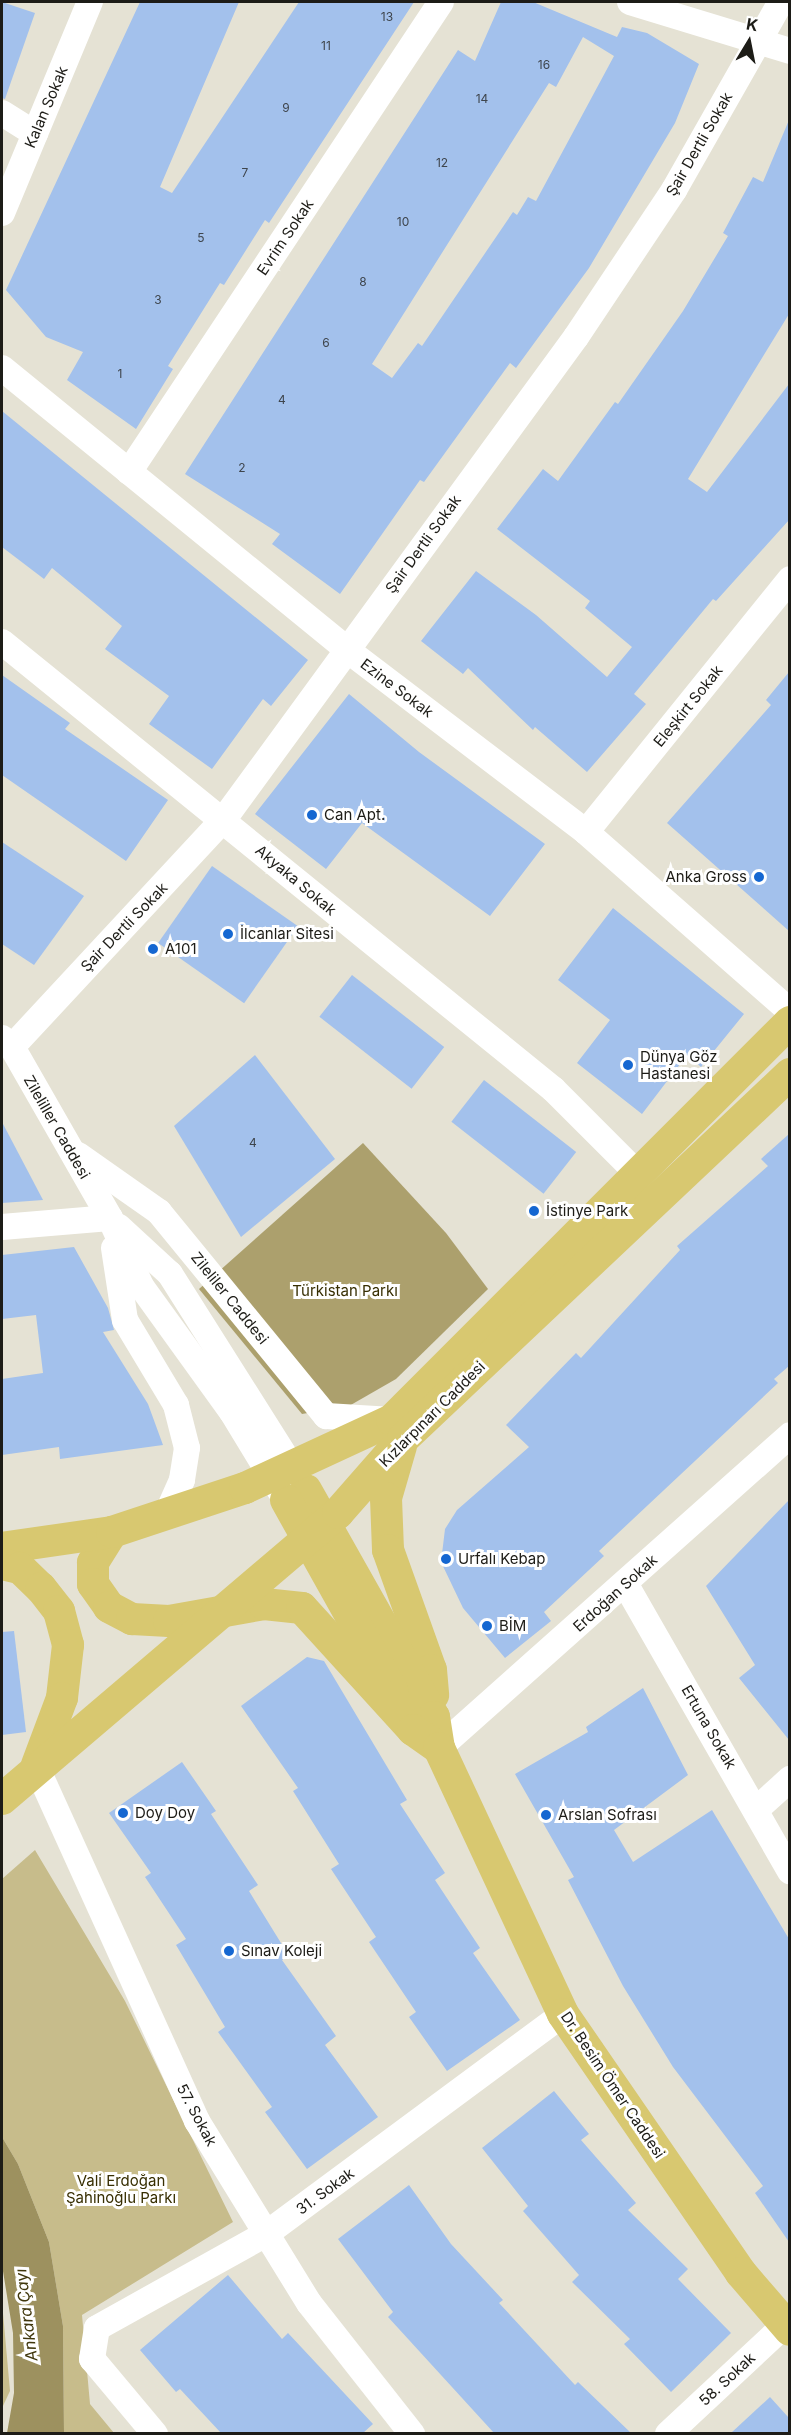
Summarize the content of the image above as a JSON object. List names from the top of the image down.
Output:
{
  "streets": {
    "main road": ["Kızlarpınarı Caddesi", "Dr. Besim Ömer Caddesi"],
    "street": [
      "Kalan Sokak",
      "Şair Dertli Sokak",
      "Evrim Sokak",
      "Ezine Sokak",
      "Eleşkirt Sokak",
      "Akyaka Sokak",
      "Zileliller Caddesi",
      "Zileliler Caddesi",
      "Erdoğan Sokak",
      "Ertuna Sokak",
      "57. Sokak",
      "31. Sokak",
      "58. Sokak"
    ]
  },
  "crossings": [
    ["Şair Dertli Sokak", "Ezine Sokak"],
    ["Şair Dertli Sokak", "Akyaka Sokak"],
    ["Şair Dertli Sokak", "Zileliller Caddesi"],
    ["Evrim Sokak", "Ezine Sokak"],
    ["Ezine Sokak", "Eleşkirt Sokak"],
    ["Akyaka Sokak", "Kızlarpınarı Caddesi"],
    ["Zileliller Caddesi", "Zileliler Caddesi"],
    ["Zileliler Caddesi", "Kızlarpınarı Caddesi"],
    ["Kızlarpınarı Caddesi", "57. Sokak"],
    ["Erdoğan Sokak", "Ertuna Sokak"],
    ["Erdoğan Sokak", "Dr. Besim Ömer Caddesi"],
    ["Dr. Besim Ömer Caddesi", "31. Sokak"],
    ["Dr. Besim Ömer Caddesi", "58. Sokak"],
    ["57. Sokak", "31. Sokak"]
  ],
  "water": ["Ankara Çayı"],
  "parks": ["Türkistan Parkı", "Vali Erdoğan Şahinoğlu Parkı"],
  "places": [
    "Can Apt.",
    "Anka Gross",
    "İlcanlar Sitesi",
    "A101",
    "Dünya Göz Hastanesi",
    "İstinye Park",
    "Urfalı Kebap",
    "BİM",
    "Doy Doy",
    "Arslan Sofrası",
    "Sınav Koleji"
  ],
  "house_numbers": [
    "13",
    "11",
    "16",
    "14",
    "9",
    "12",
    "7",
    "10",
    "5",
    "8",
    "3",
    "6",
    "1",
    "4",
    "2",
    "4"
  ],
  "north": "top"
}
